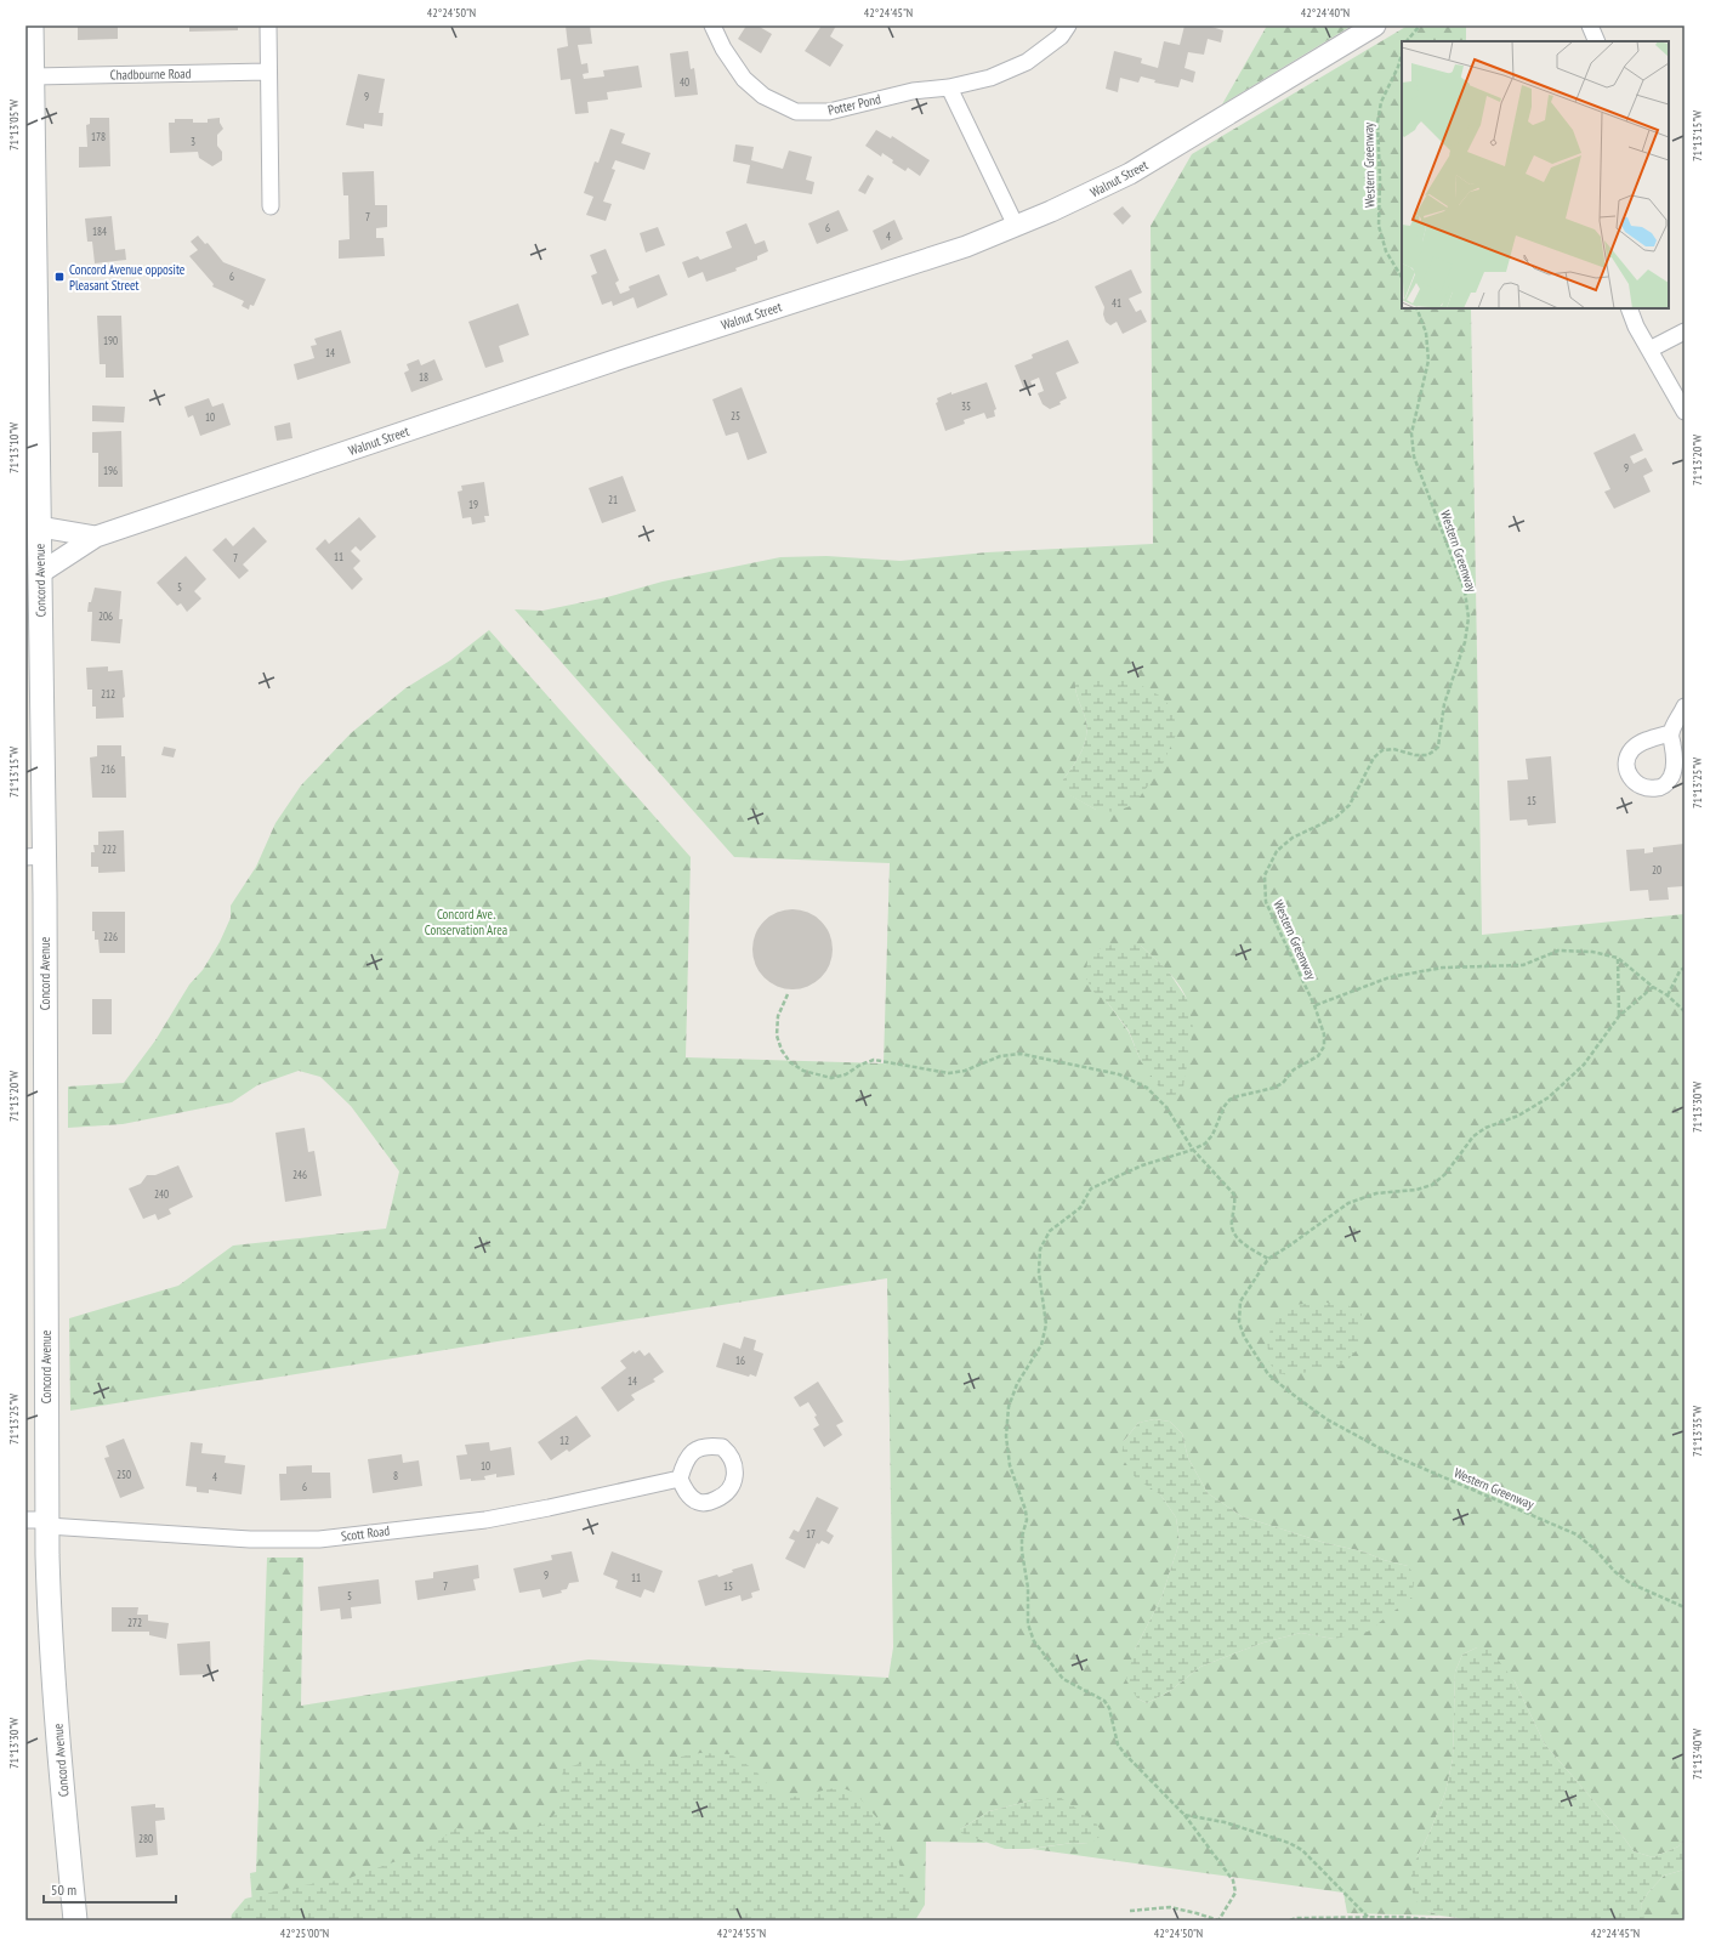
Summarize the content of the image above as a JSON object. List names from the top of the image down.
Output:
{
  "streets": {
    "main road": ["Concord Avenue"],
    "street": [
      "Chadbourne Road",
      "Potter Pond",
      "Walnut Street",
      "Scott Road"
    ],
    "path": ["Western Greenway"]
  },
  "crossings": [
    ["Chadbourne Road", "Concord Avenue"],
    ["Walnut Street", "Concord Avenue"],
    ["Concord Avenue", "Scott Road"]
  ],
  "parks": ["Concord Ave. Conservation Area"],
  "places": {
    "transit": ["Concord Avenue opposite Pleasant Street"]
  },
  "house_numbers": [
    "40",
    "9",
    "178",
    "3",
    "7",
    "6",
    "184",
    "4",
    "6",
    "41",
    "190",
    "14",
    "18",
    "35",
    "25",
    "10",
    "9",
    "196",
    "21",
    "19",
    "11",
    "7",
    "5",
    "206",
    "212",
    "216",
    "15",
    "222",
    "20",
    "226",
    "246",
    "240",
    "16",
    "14",
    "12",
    "10",
    "250",
    "8",
    "4",
    "6",
    "17",
    "9",
    "11",
    "7",
    "15",
    "5",
    "272",
    "280"
  ],
  "scale_bar": "50 m",
  "coordinates": [
    "42°24'50\"N",
    "42°24'45\"N",
    "42°24'40\"N",
    "71°13'05\"W",
    "71°13'15\"W",
    "71°13'10\"W",
    "71°13'20\"W",
    "71°13'25\"W",
    "71°13'30\"W",
    "71°13'35\"W",
    "71°13'40\"W",
    "42°25'00\"N",
    "42°24'55\"N"
  ]
}
